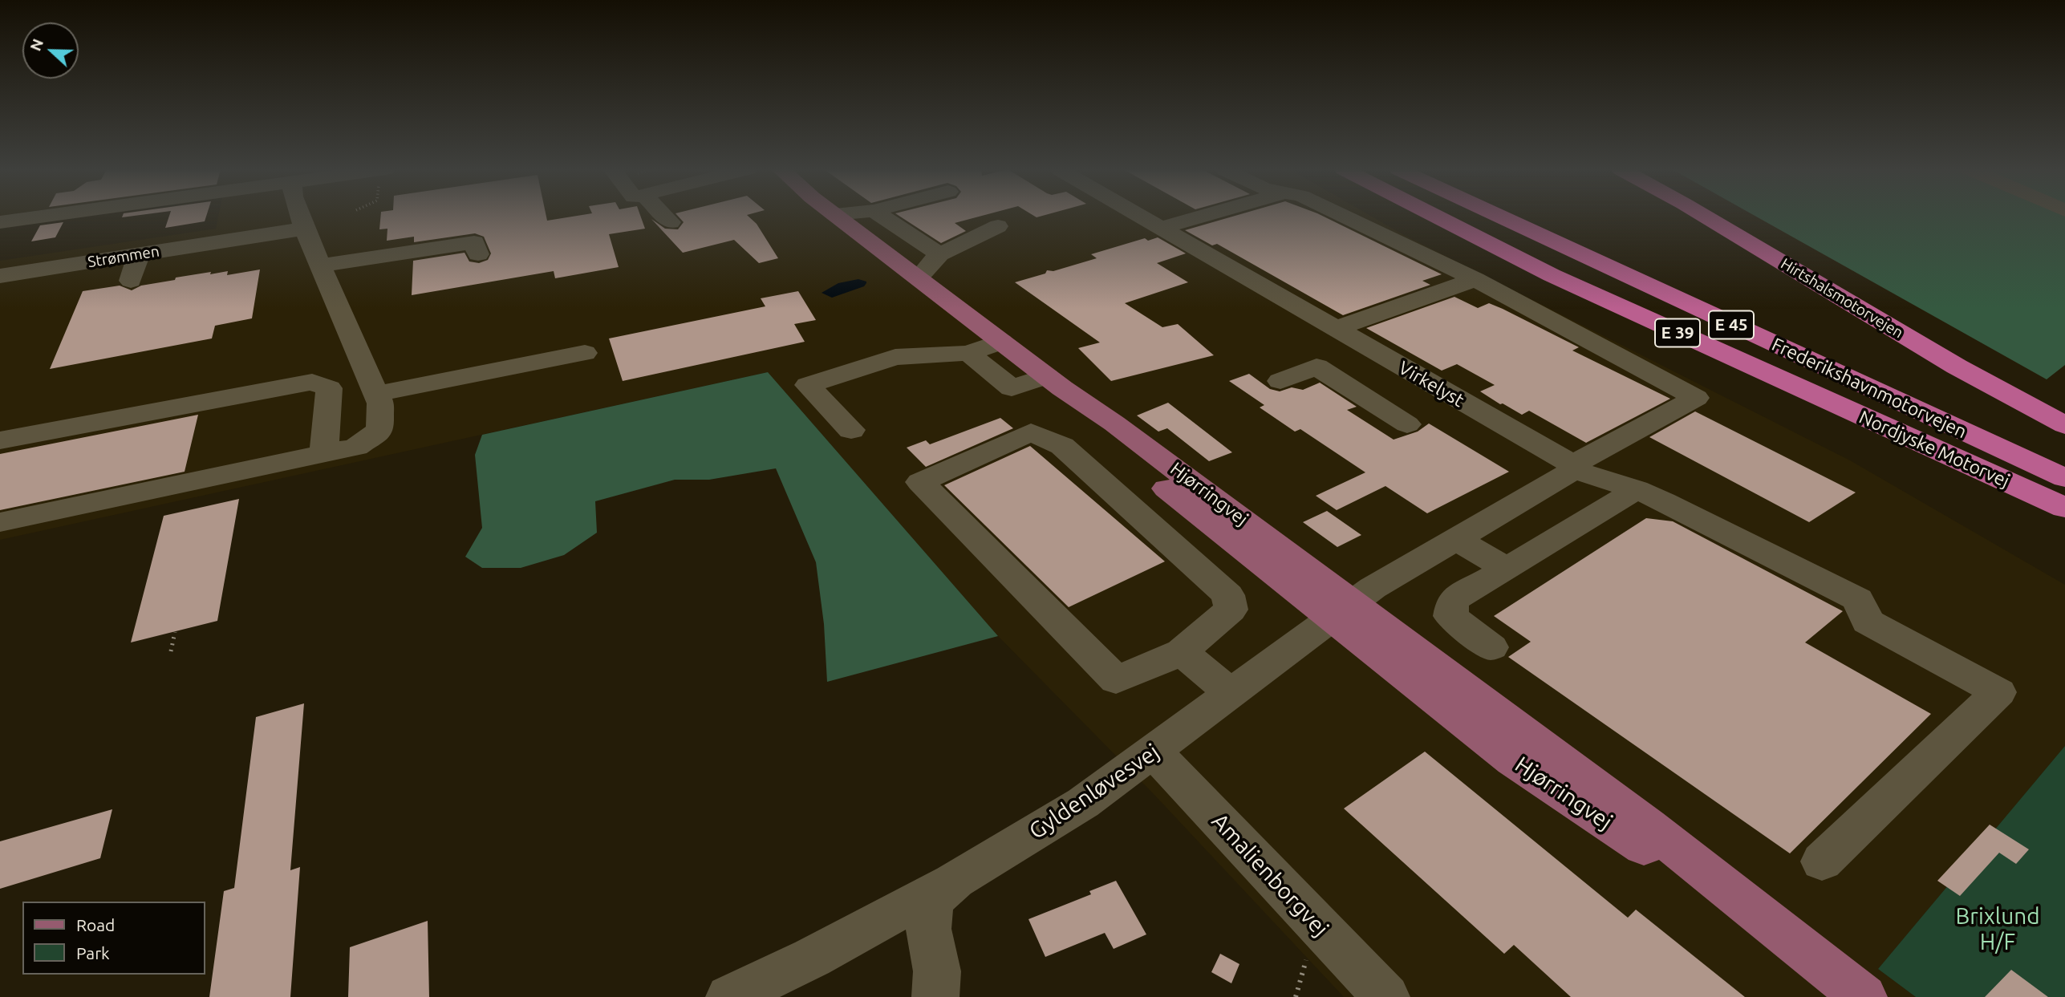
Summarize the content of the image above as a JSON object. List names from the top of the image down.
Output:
{
  "streets": {
    "highway": [
      "Hirtshalsmotorvejen",
      "E 45",
      "E 39",
      "Frederikshavnmotorvejen",
      "Nordjyske Motorvej"
    ],
    "main road": ["Hjørringvej"],
    "street": [
      "Strømmen",
      "Virkelyst",
      "Gyldenløvesvej",
      "Amalienborgvej"
    ]
  },
  "crossings": [
    ["E 39", "Frederikshavnmotorvejen"],
    ["E 39", "Nordjyske Motorvej"],
    ["Frederikshavnmotorvejen", "Nordjyske Motorvej"],
    ["Hjørringvej", "Gyldenløvesvej"],
    ["Gyldenløvesvej", "Amalienborgvej"]
  ],
  "parks": ["Brixlund H/F"],
  "legend": ["Road", "Park"],
  "north": "left"
}
